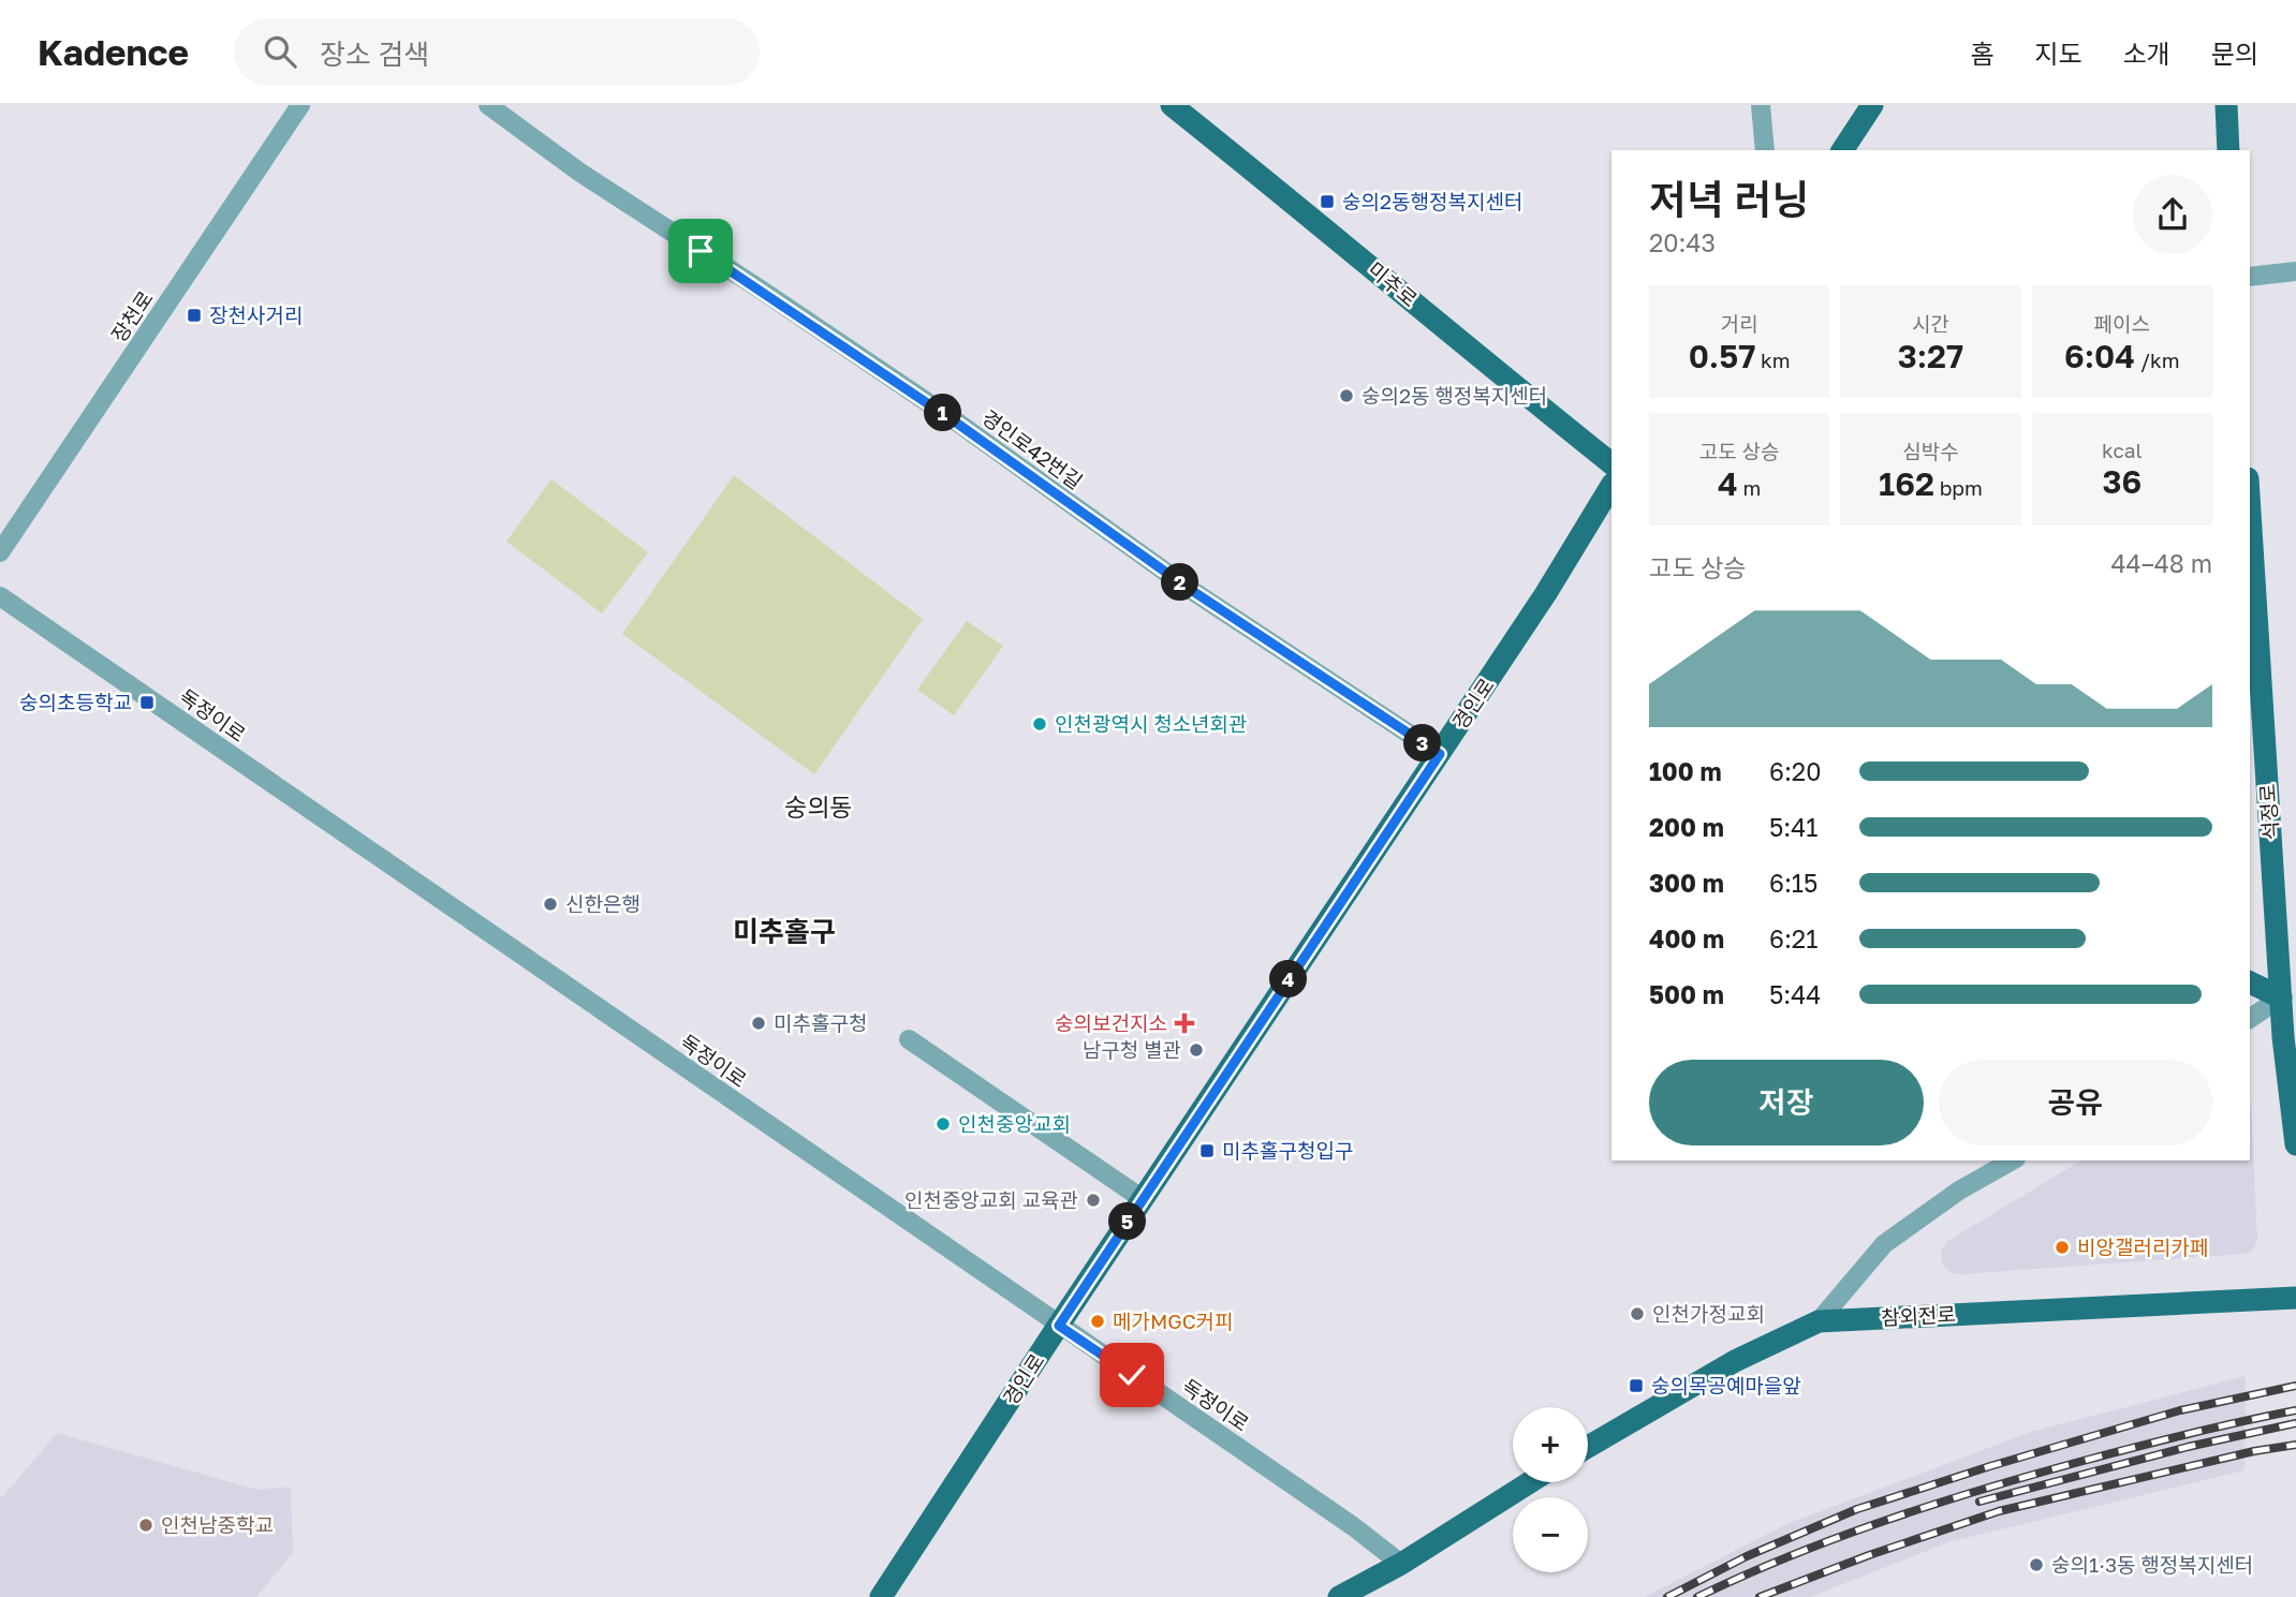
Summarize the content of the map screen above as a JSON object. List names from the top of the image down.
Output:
{
  "streets": {
    "main road": [
      "미추로",
      "경인로",
      "석정로",
      "참외전로"
    ],
    "street": ["장천로", "경인로42번길", "독정이로"]
  },
  "crossings": [
    ["경인로42번길", "경인로"],
    ["경인로", "독정이로"]
  ],
  "districts": ["숭의동", "미추홀구"],
  "places": {
    "transit": [
      "숭의2동행정복지센터",
      "장천사거리",
      "숭의초등학교",
      "미추홀구청입구",
      "숭의목공예마을앞"
    ],
    "other": [
      "숭의2동 행정복지센터",
      "인천광역시 청소년회관",
      "신한은행",
      "미추홀구청",
      "남구청 별관",
      "인천중앙교회",
      "인천중앙교회 교육관",
      "비앙갤러리카페",
      "인천가정교회",
      "메가MGC커피",
      "인천남중학교",
      "숭의1·3동 행정복지센터"
    ],
    "health": ["숭의보건지소"]
  },
  "page": {
    "header": "Kadence",
    "search": "장소 검색",
    "nav": [
      "홈",
      "지도",
      "소개",
      "문의"
    ],
    "heading": ["저녁 러닝", "20:43"],
    "stats": [
      ["거리", "0.57 km"],
      ["시간", "3:27"],
      ["페이스", "6:04 /km"],
      ["고도 상승", "4 m"],
      ["심박수", "162 bpm"],
      ["kcal", "36"]
    ],
    "pins": [
      "1",
      "2",
      "3",
      "4",
      "5"
    ],
    "chart": ["고도 상승", "44–48 m"],
    "list": [
      {
        "name": "100 m",
        "note": "6:20"
      },
      {
        "name": "200 m",
        "note": "5:41"
      },
      {
        "name": "300 m",
        "note": "6:15"
      },
      {
        "name": "400 m",
        "note": "6:21"
      },
      {
        "name": "500 m",
        "note": "5:44"
      }
    ],
    "buttons": ["저장", "공유"],
    "map_buttons": ["+", "−"]
  }
}
